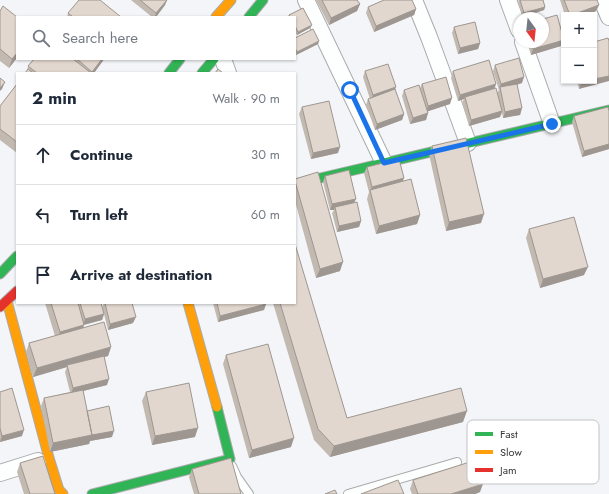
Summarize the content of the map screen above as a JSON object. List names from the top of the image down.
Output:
{
  "legend": ["Fast", "Slow", "Jam"],
  "north": "bottom",
  "page": {
    "map_buttons": ["+", "−"],
    "search": "Search here",
    "heading": ["2 min", "Walk · 90 m"],
    "list": [
      ["Continue", "30 m"],
      ["Turn left", "60 m"],
      "Arrive at destination"
    ]
  }
}
